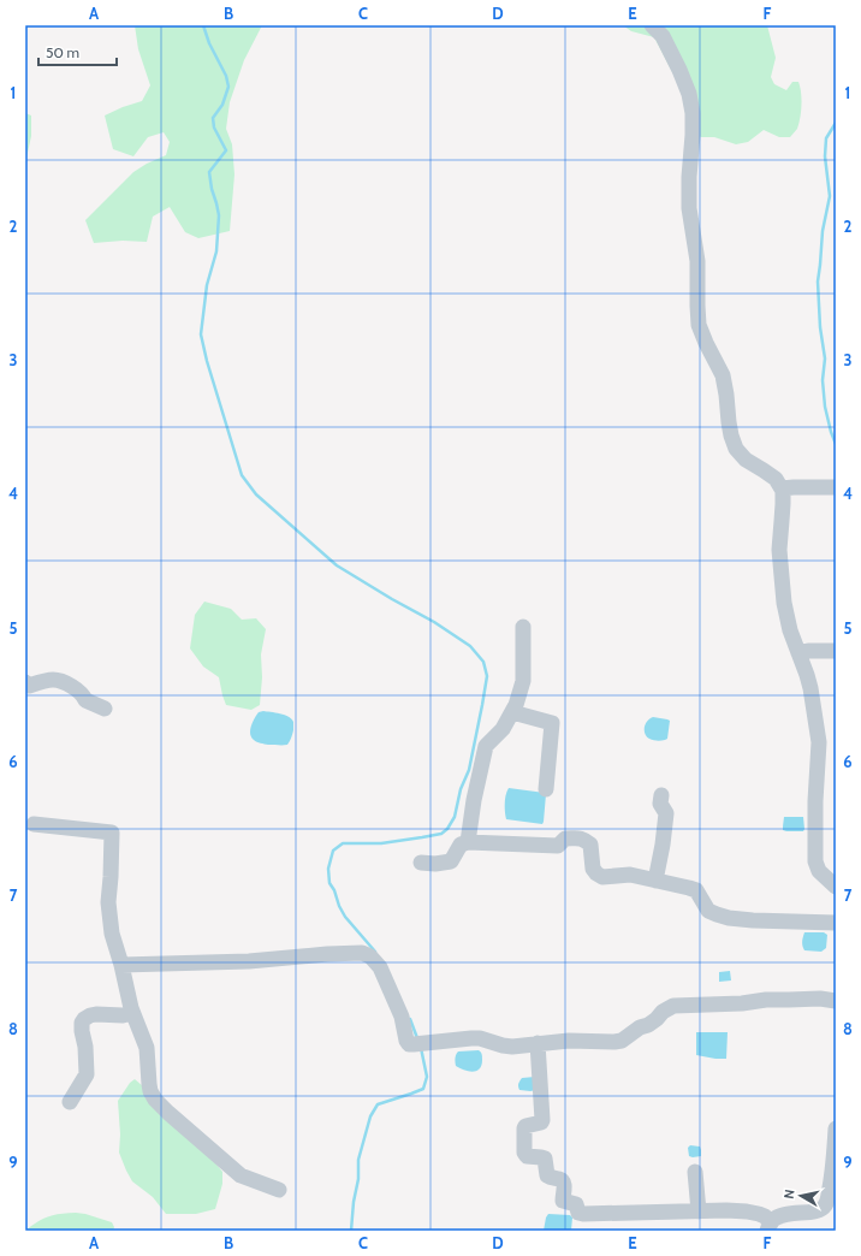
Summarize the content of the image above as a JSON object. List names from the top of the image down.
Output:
{
  "scale_bar": "50 m",
  "north": "left",
  "grid": {
    "columns": [
      "A",
      "B",
      "C",
      "D",
      "E",
      "F"
    ],
    "rows": [
      "1",
      "2",
      "3",
      "4",
      "5",
      "6",
      "7",
      "8",
      "9"
    ]
  }
}
